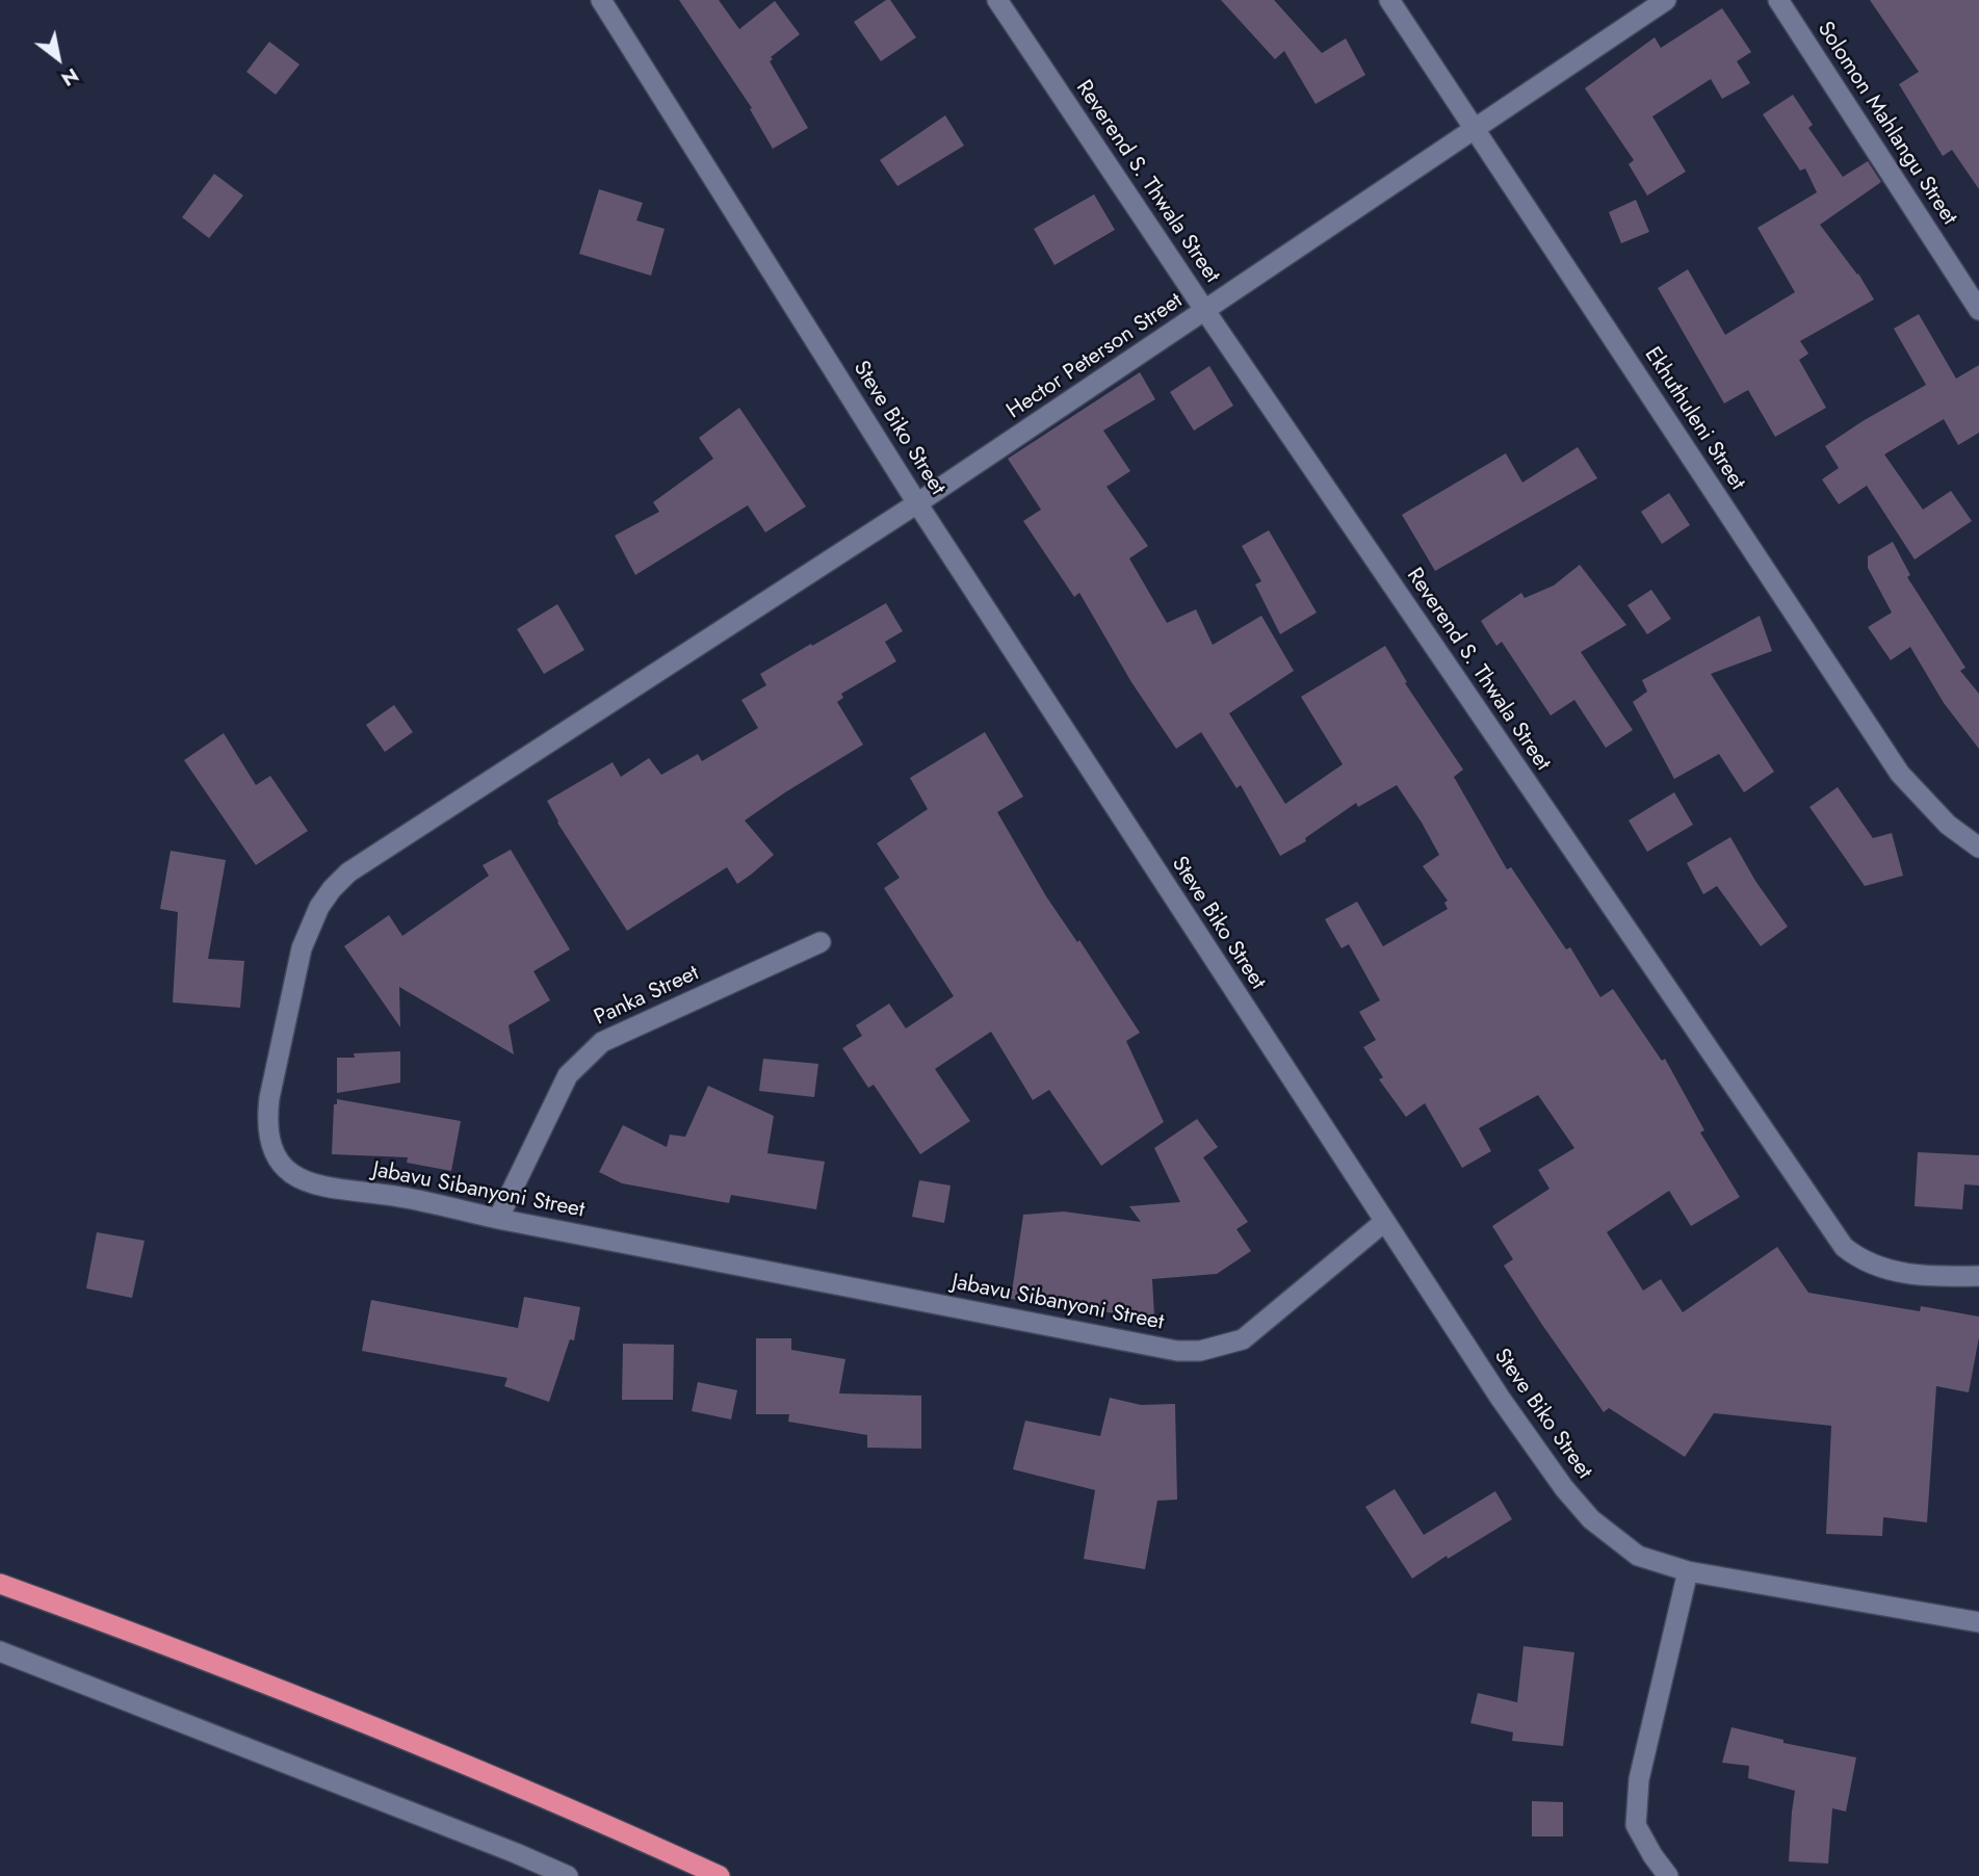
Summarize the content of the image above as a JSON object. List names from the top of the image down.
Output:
{
  "streets": {
    "street": [
      "Solomon Mahlangu Street",
      "Reverend S. Thwala Street",
      "Hector Peterson Street",
      "Ekhuthuleni Street",
      "Steve Biko Street",
      "Panka Street",
      "Jabavu Sibanyoni Street"
    ]
  },
  "crossings": [
    ["Reverend S. Thwala Street", "Hector Peterson Street"],
    ["Hector Peterson Street", "Ekhuthuleni Street"],
    ["Hector Peterson Street", "Steve Biko Street"],
    ["Hector Peterson Street", "Jabavu Sibanyoni Street"],
    ["Steve Biko Street", "Jabavu Sibanyoni Street"],
    ["Panka Street", "Jabavu Sibanyoni Street"]
  ],
  "north": "bottom right"
}
